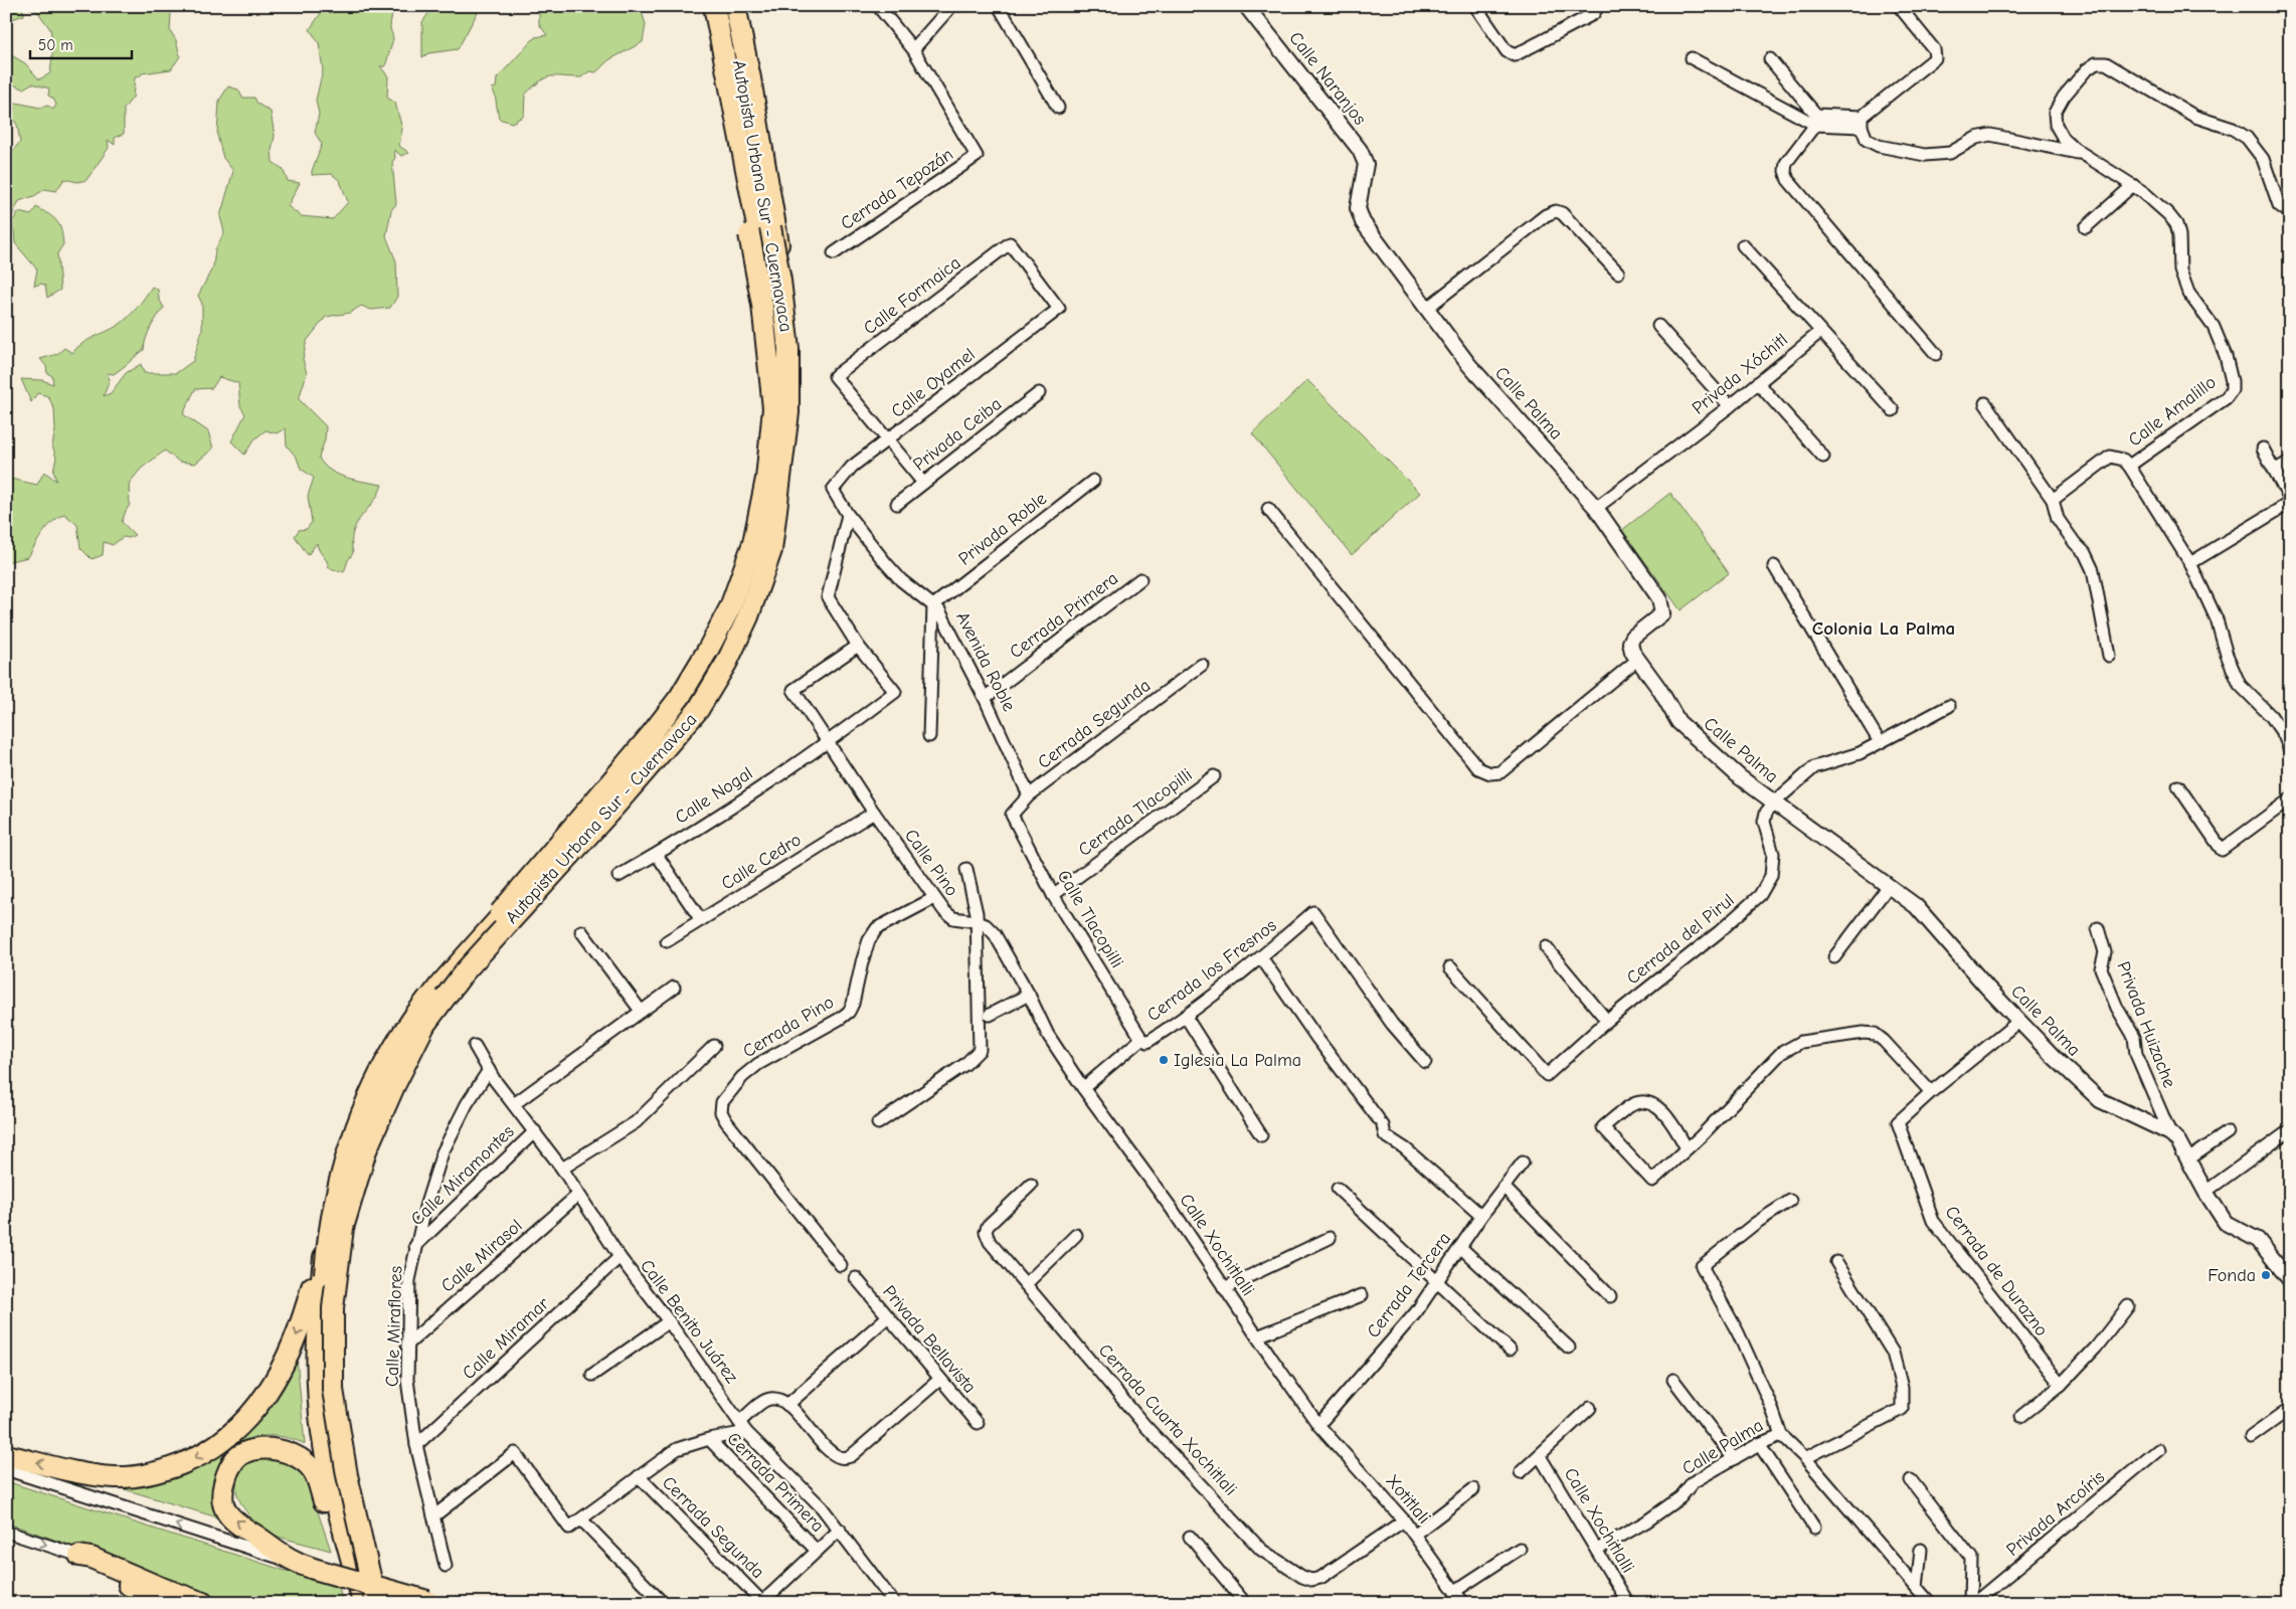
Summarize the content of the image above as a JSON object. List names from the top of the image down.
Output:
{
  "streets": {
    "highway": ["Autopista Urbana Sur - Cuernavaca"],
    "street": [
      "Calle Naranjos",
      "Cerrada Tepozán",
      "Calle Formaica",
      "Privada Xóchitl",
      "Calle Oyamel",
      "Calle Palma",
      "Calle Amalillo",
      "Privada Ceiba",
      "Privada Roble",
      "Cerrada Primera",
      "Avenida Roble",
      "Cerrada Segunda",
      "Calle Nogal",
      "Cerrada Tlacopilli",
      "Calle Cedro",
      "Calle Pino",
      "Calle Tlacopilli",
      "Cerrada del Pirul",
      "Cerrada los Fresnos",
      "Privada Huizache",
      "Cerrada Pino",
      "Calle Miramontes",
      "Calle Xochitlalli",
      "Calle Mirasol",
      "Cerrada de Durazno",
      "Cerrada Tercera",
      "Calle Benito Juárez",
      "Calle Miraflores",
      "Calle Miramar",
      "Privada Bellavista",
      "Cerrada Cuarta Xochitlali",
      "Xotitlali",
      "Privada Arcoíris"
    ]
  },
  "crossings": [
    ["Calle Naranjos", "Calle Palma"],
    ["Calle Formaica", "Calle Oyamel"],
    ["Privada Xóchitl", "Calle Palma"],
    ["Calle Oyamel", "Avenida Roble"],
    ["Calle Palma", "Cerrada del Pirul"],
    ["Calle Palma", "Privada Huizache"],
    ["Calle Palma", "Calle Xochitlalli"],
    ["Calle Palma", "Cerrada de Durazno"],
    ["Privada Roble", "Avenida Roble"],
    ["Cerrada Primera", "Avenida Roble"],
    ["Cerrada Primera", "Cerrada Segunda"],
    ["Cerrada Primera", "Calle Benito Juárez"],
    ["Cerrada Primera", "Calle Miraflores"],
    ["Avenida Roble", "Cerrada Segunda"],
    ["Cerrada Segunda", "Calle Tlacopilli"],
    ["Calle Nogal", "Calle Pino"],
    ["Cerrada Tlacopilli", "Calle Tlacopilli"],
    ["Calle Cedro", "Calle Pino"],
    ["Calle Pino", "Cerrada los Fresnos"],
    ["Calle Pino", "Cerrada Pino"],
    ["Calle Pino", "Calle Xochitlalli"],
    ["Calle Tlacopilli", "Cerrada los Fresnos"],
    ["Cerrada los Fresnos", "Calle Xochitlalli"],
    ["Calle Miramontes", "Calle Benito Juárez"],
    ["Calle Miramontes", "Calle Miraflores"],
    ["Calle Xochitlalli", "Cerrada Tercera"],
    ["Calle Xochitlalli", "Xotitlali"],
    ["Calle Mirasol", "Calle Benito Juárez"],
    ["Calle Mirasol", "Calle Miraflores"],
    ["Cerrada Tercera", "Xotitlali"],
    ["Calle Benito Juárez", "Calle Miraflores"],
    ["Calle Benito Juárez", "Calle Miramar"],
    ["Calle Miraflores", "Calle Miramar"],
    ["Cerrada Cuarta Xochitlali", "Xotitlali"]
  ],
  "districts": ["Colonia La Palma"],
  "places": ["Iglesia La Palma", "Fonda"],
  "scale_bar": "50 m"
}
